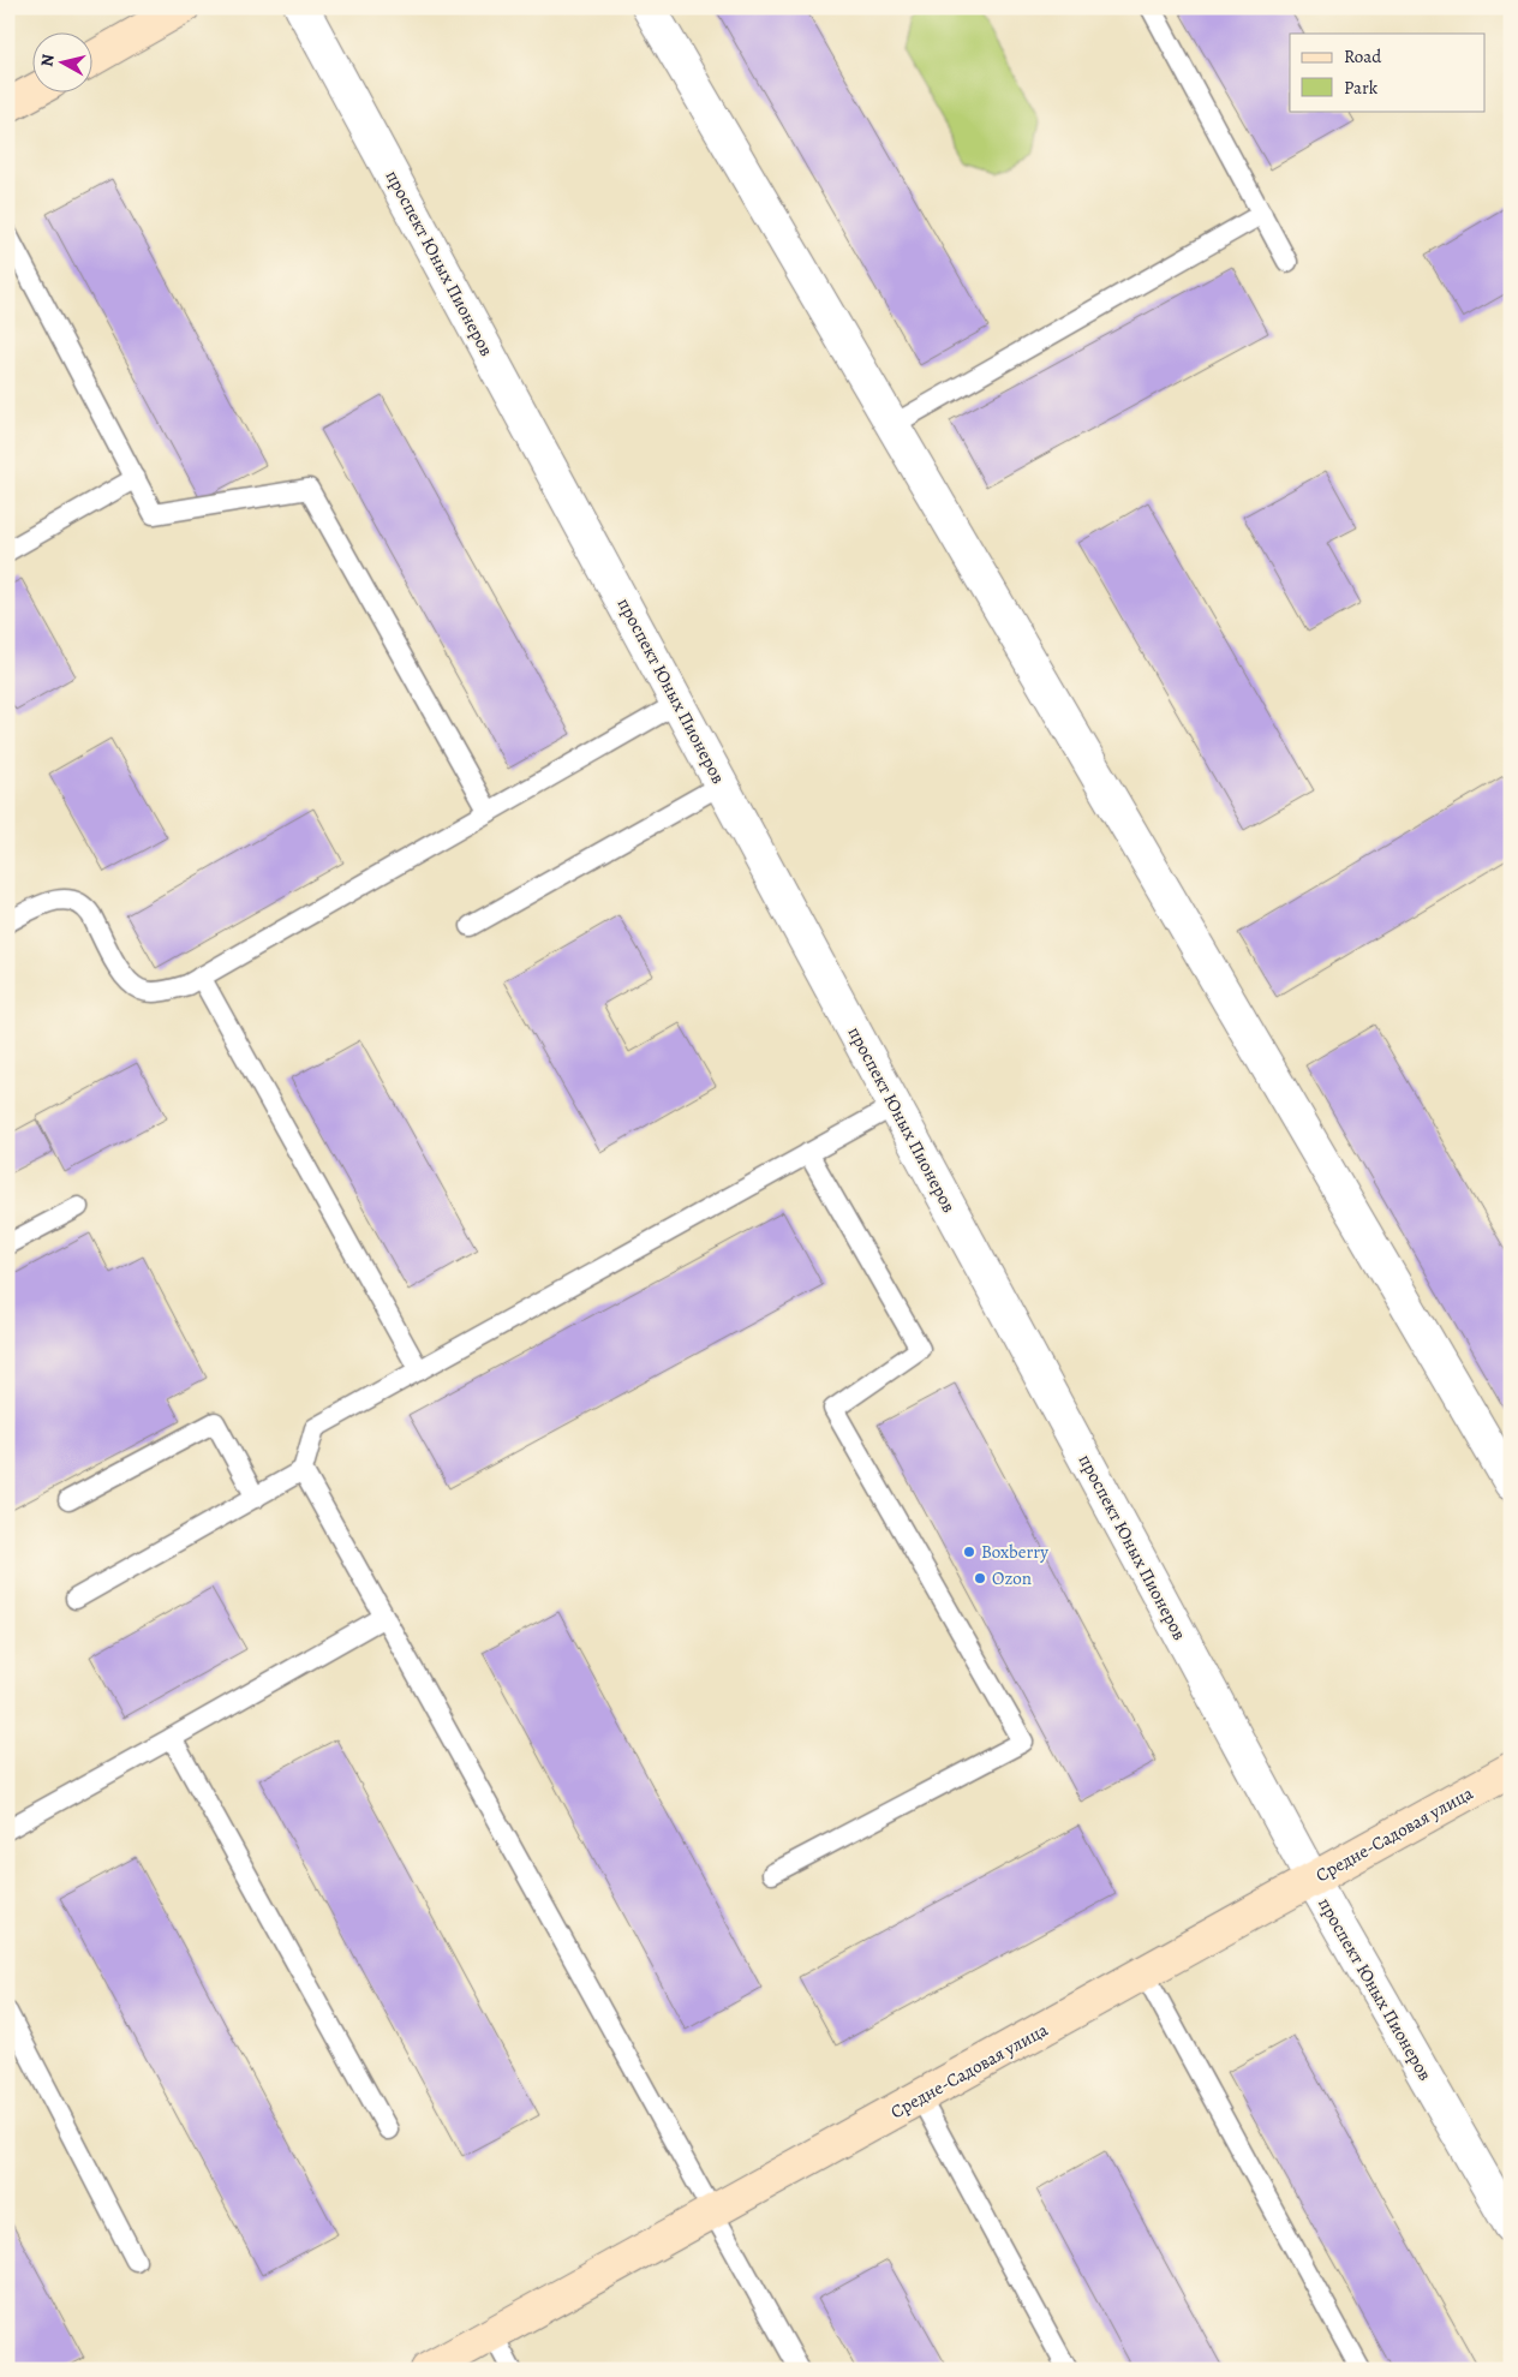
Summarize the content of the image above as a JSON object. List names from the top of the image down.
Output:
{
  "streets": {
    "street": ["проспект Юных Пионеров", "Средне-Садовая улица"]
  },
  "crossings": [
    ["проспект Юных Пионеров", "Средне-Садовая улица"]
  ],
  "places": ["Boxberry", "Ozon"],
  "legend": ["Road", "Park"],
  "north": "left"
}
